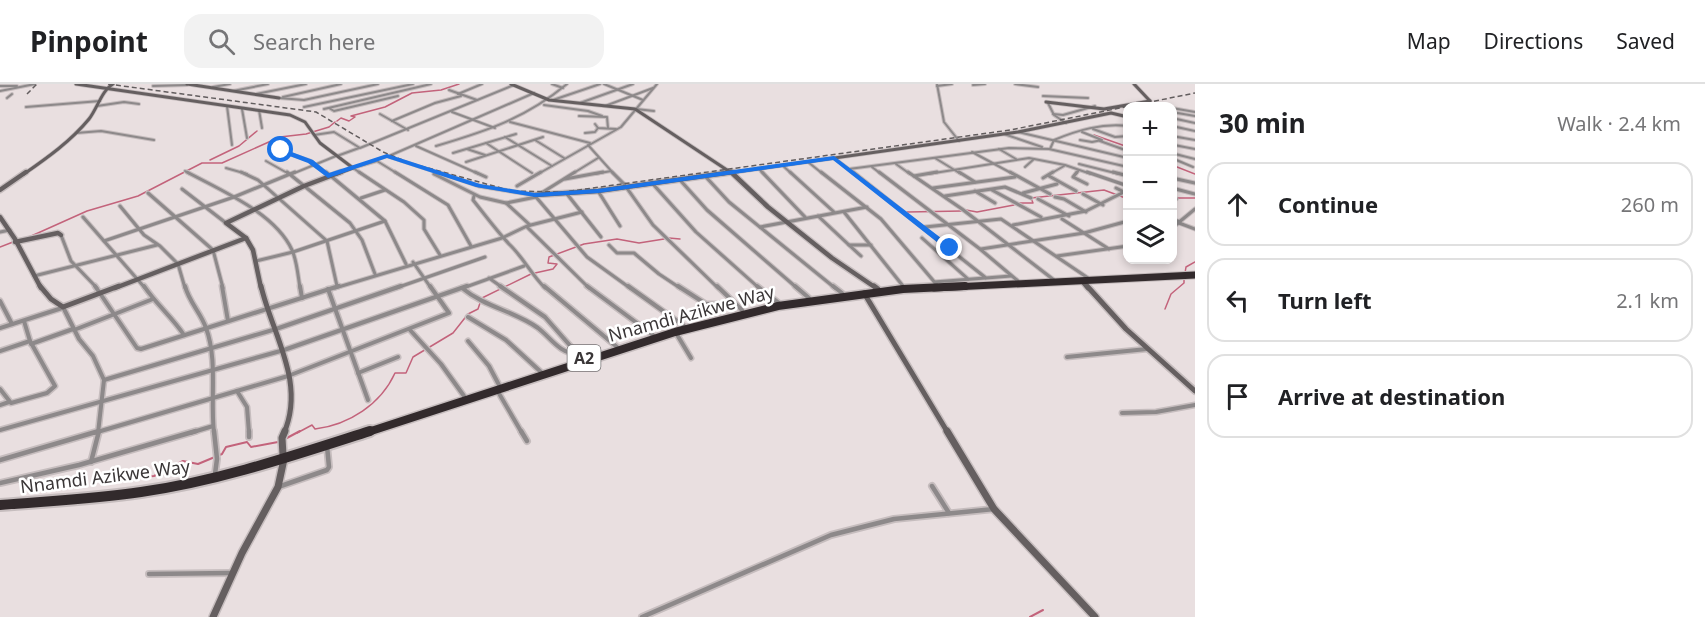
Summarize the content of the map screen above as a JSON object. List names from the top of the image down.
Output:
{
  "streets": {
    "highway": ["Nnamdi Azikwe Way", "A2"]
  },
  "page": {
    "header": "Pinpoint",
    "search": "Search here",
    "nav": ["Map", "Directions", "Saved"],
    "heading": ["30 min", "Walk · 2.4 km"],
    "map_buttons": ["+", "−"],
    "list": [
      ["Continue", "260 m"],
      ["Turn left", "2.1 km"],
      "Arrive at destination"
    ]
  }
}
